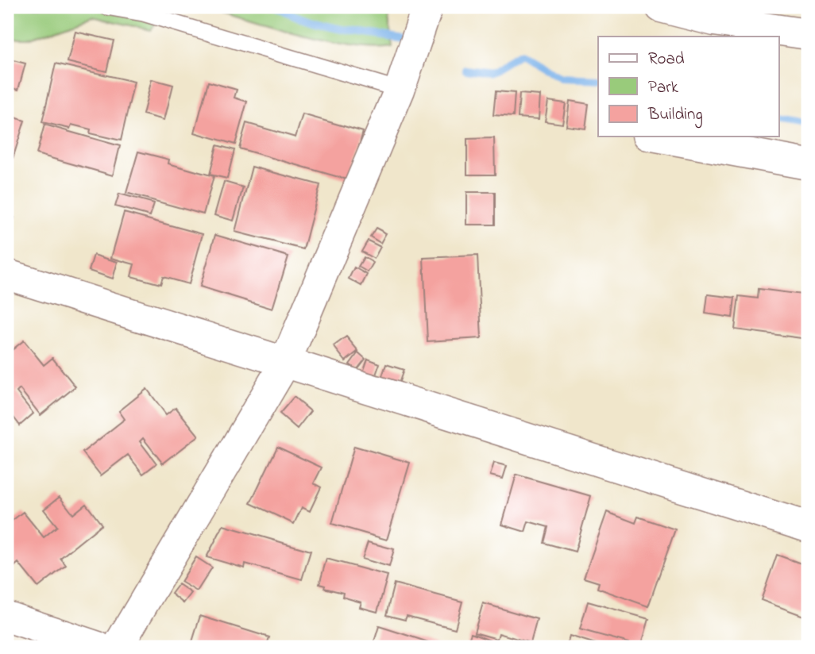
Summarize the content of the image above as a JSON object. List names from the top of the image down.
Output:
{
  "legend": ["Road", "Park", "Building"]
}
